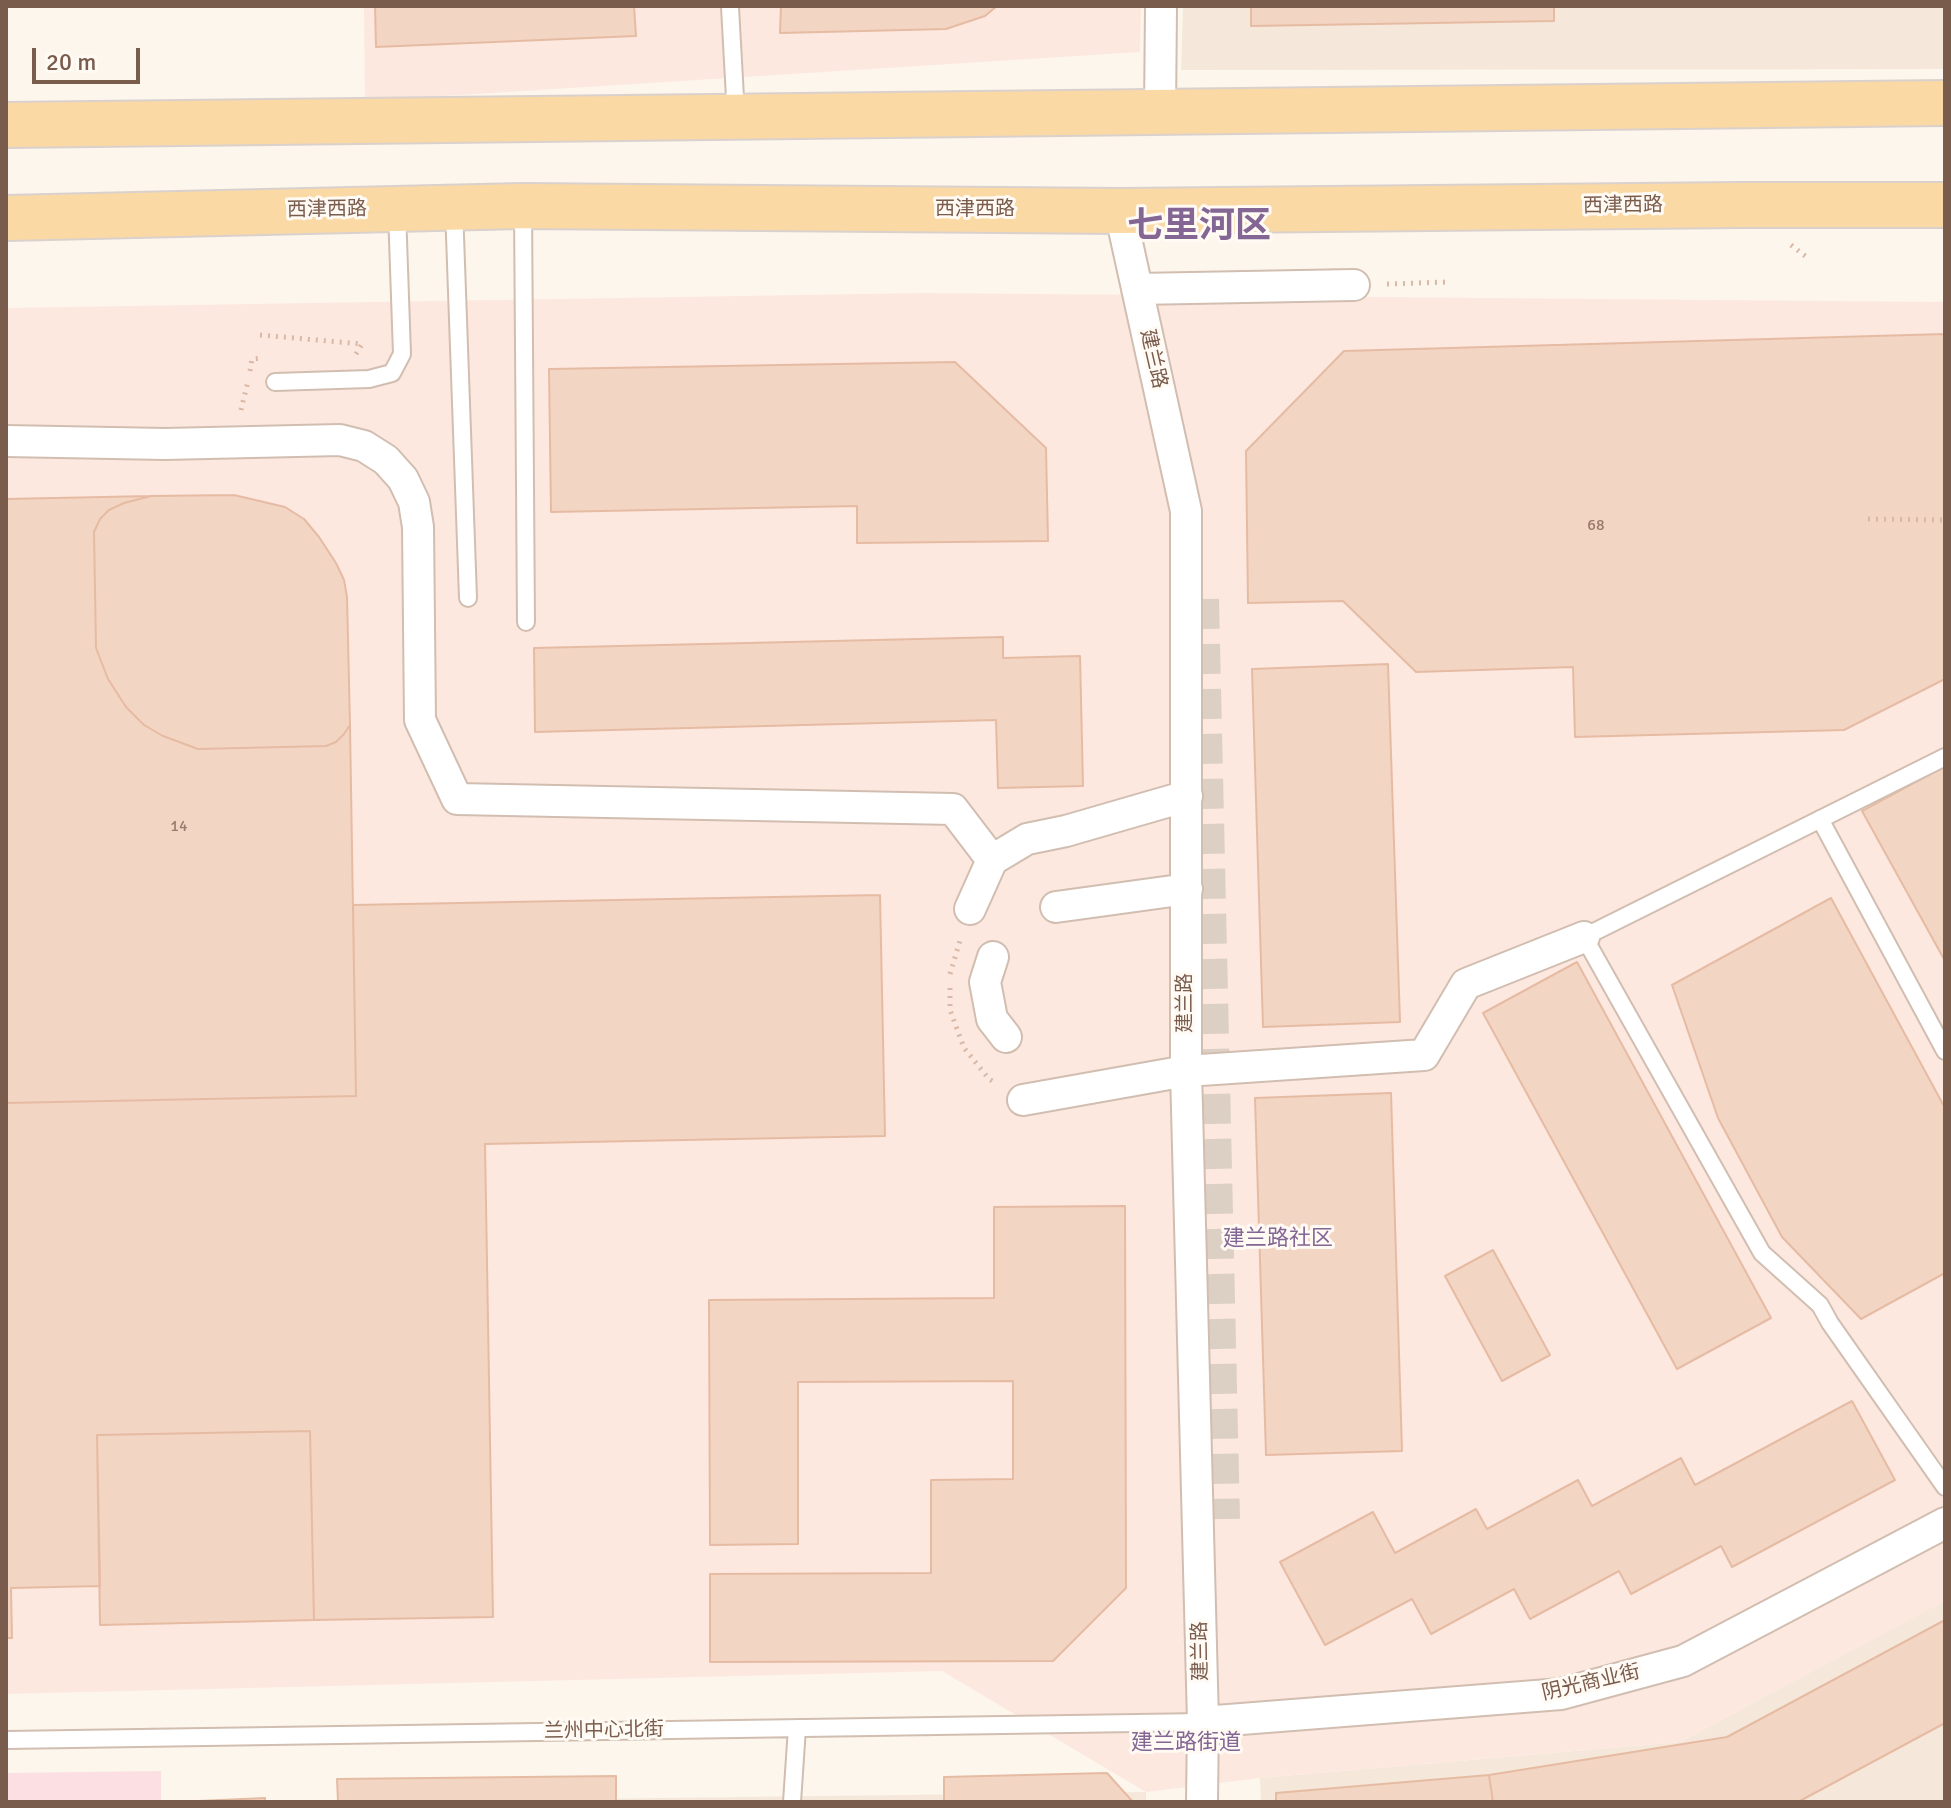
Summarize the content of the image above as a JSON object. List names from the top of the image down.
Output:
{
  "streets": {
    "main road": ["西津西路"],
    "street": ["建兰路", "阴光商业街"],
    "lane": ["兰州中心北街"]
  },
  "crossings": [
    ["西津西路", "建兰路"],
    ["建兰路", "阴光商业街"],
    ["建兰路", "兰州中心北街"],
    ["阴光商业街", "兰州中心北街"]
  ],
  "districts": ["七里河区", "建兰路社区", "建兰路街道"],
  "house_numbers": ["68", "14"],
  "scale_bar": "20 m"
}
